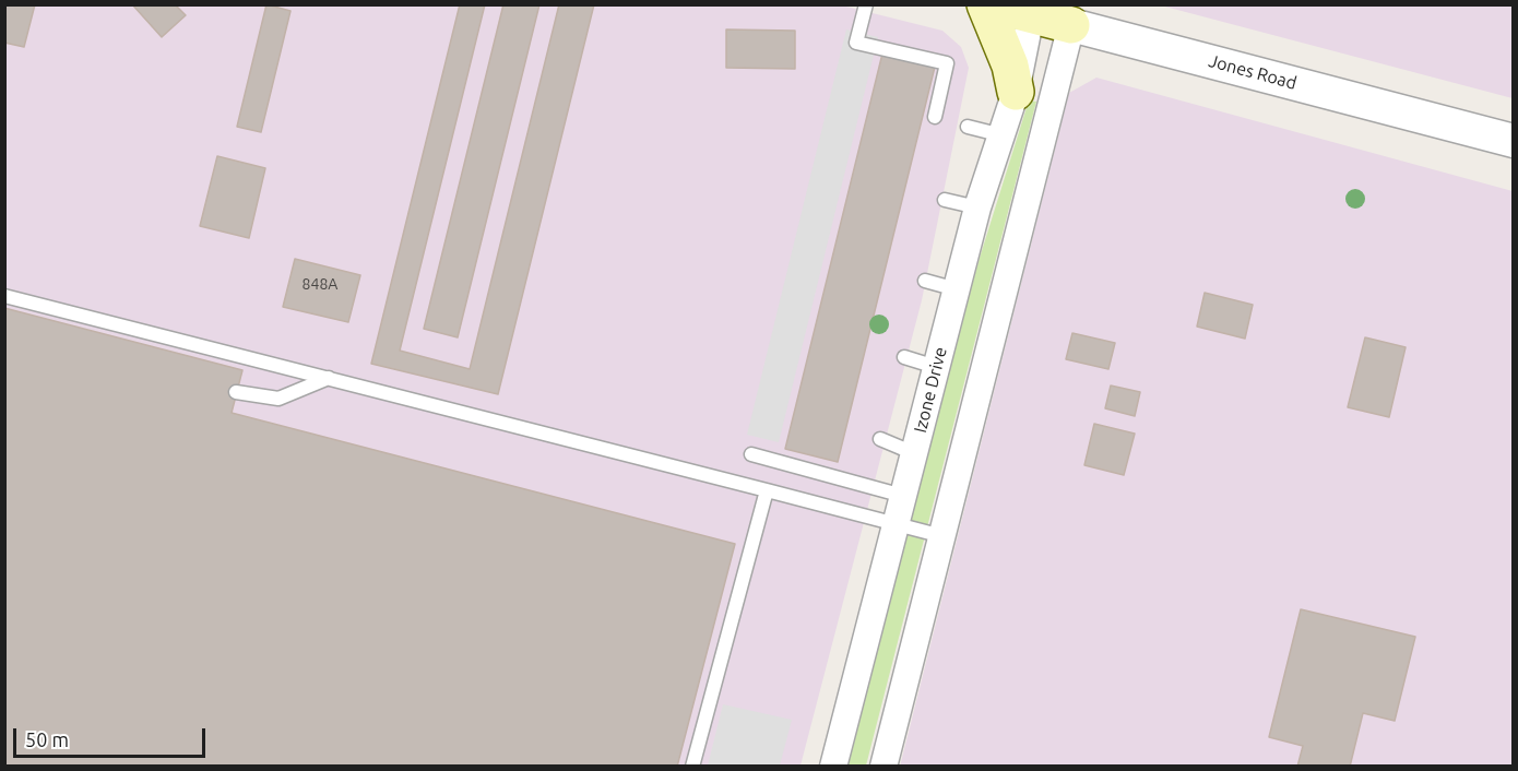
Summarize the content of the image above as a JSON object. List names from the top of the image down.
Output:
{
  "streets": {
    "main road": ["Jones Road"],
    "street": ["Izone Drive"]
  },
  "crossings": [
    ["Jones Road", "Izone Drive"]
  ],
  "house_numbers": ["848A"],
  "scale_bar": "50 m"
}
